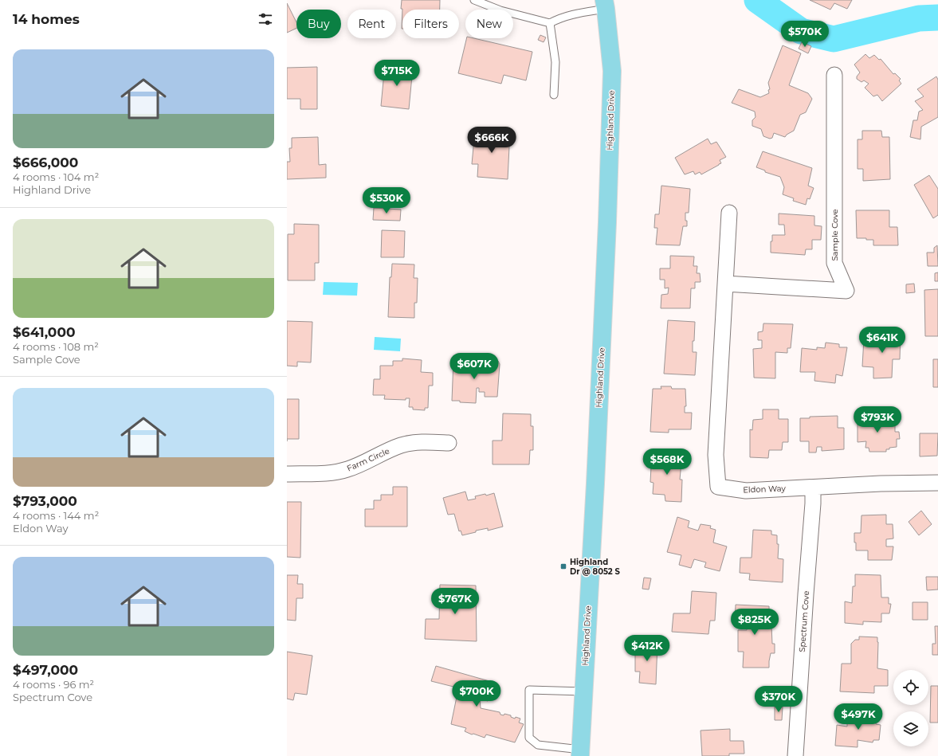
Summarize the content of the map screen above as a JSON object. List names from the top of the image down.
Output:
{
  "streets": {
    "main road": ["Highland Drive"],
    "street": [
      "Sample Cove",
      "Farm Circle",
      "Eldon Way",
      "Spectrum Cove"
    ]
  },
  "crossings": [
    ["Sample Cove", "Eldon Way"],
    ["Eldon Way", "Spectrum Cove"]
  ],
  "places": {
    "transit": ["Highland Dr @ 8052 S"]
  },
  "page": {
    "heading": "14 homes",
    "chip": [
      "Buy",
      "Rent",
      "Filters",
      "New"
    ],
    "price": [
      "$570K",
      "$715K",
      "$666K",
      "$530K",
      "$641K",
      "$607K",
      "$793K",
      "$568K",
      "$767K",
      "$825K",
      "$412K",
      "$700K",
      "$370K",
      "$497K"
    ],
    "list": [
      {
        "name": "$666,000",
        "note": "4 rooms · 104 m² · Highland Drive"
      },
      {
        "name": "$641,000",
        "note": "4 rooms · 108 m² · Sample Cove"
      },
      {
        "name": "$793,000",
        "note": "4 rooms · 144 m² · Eldon Way"
      },
      {
        "name": "$497,000",
        "note": "4 rooms · 96 m² · Spectrum Cove"
      }
    ]
  }
}
